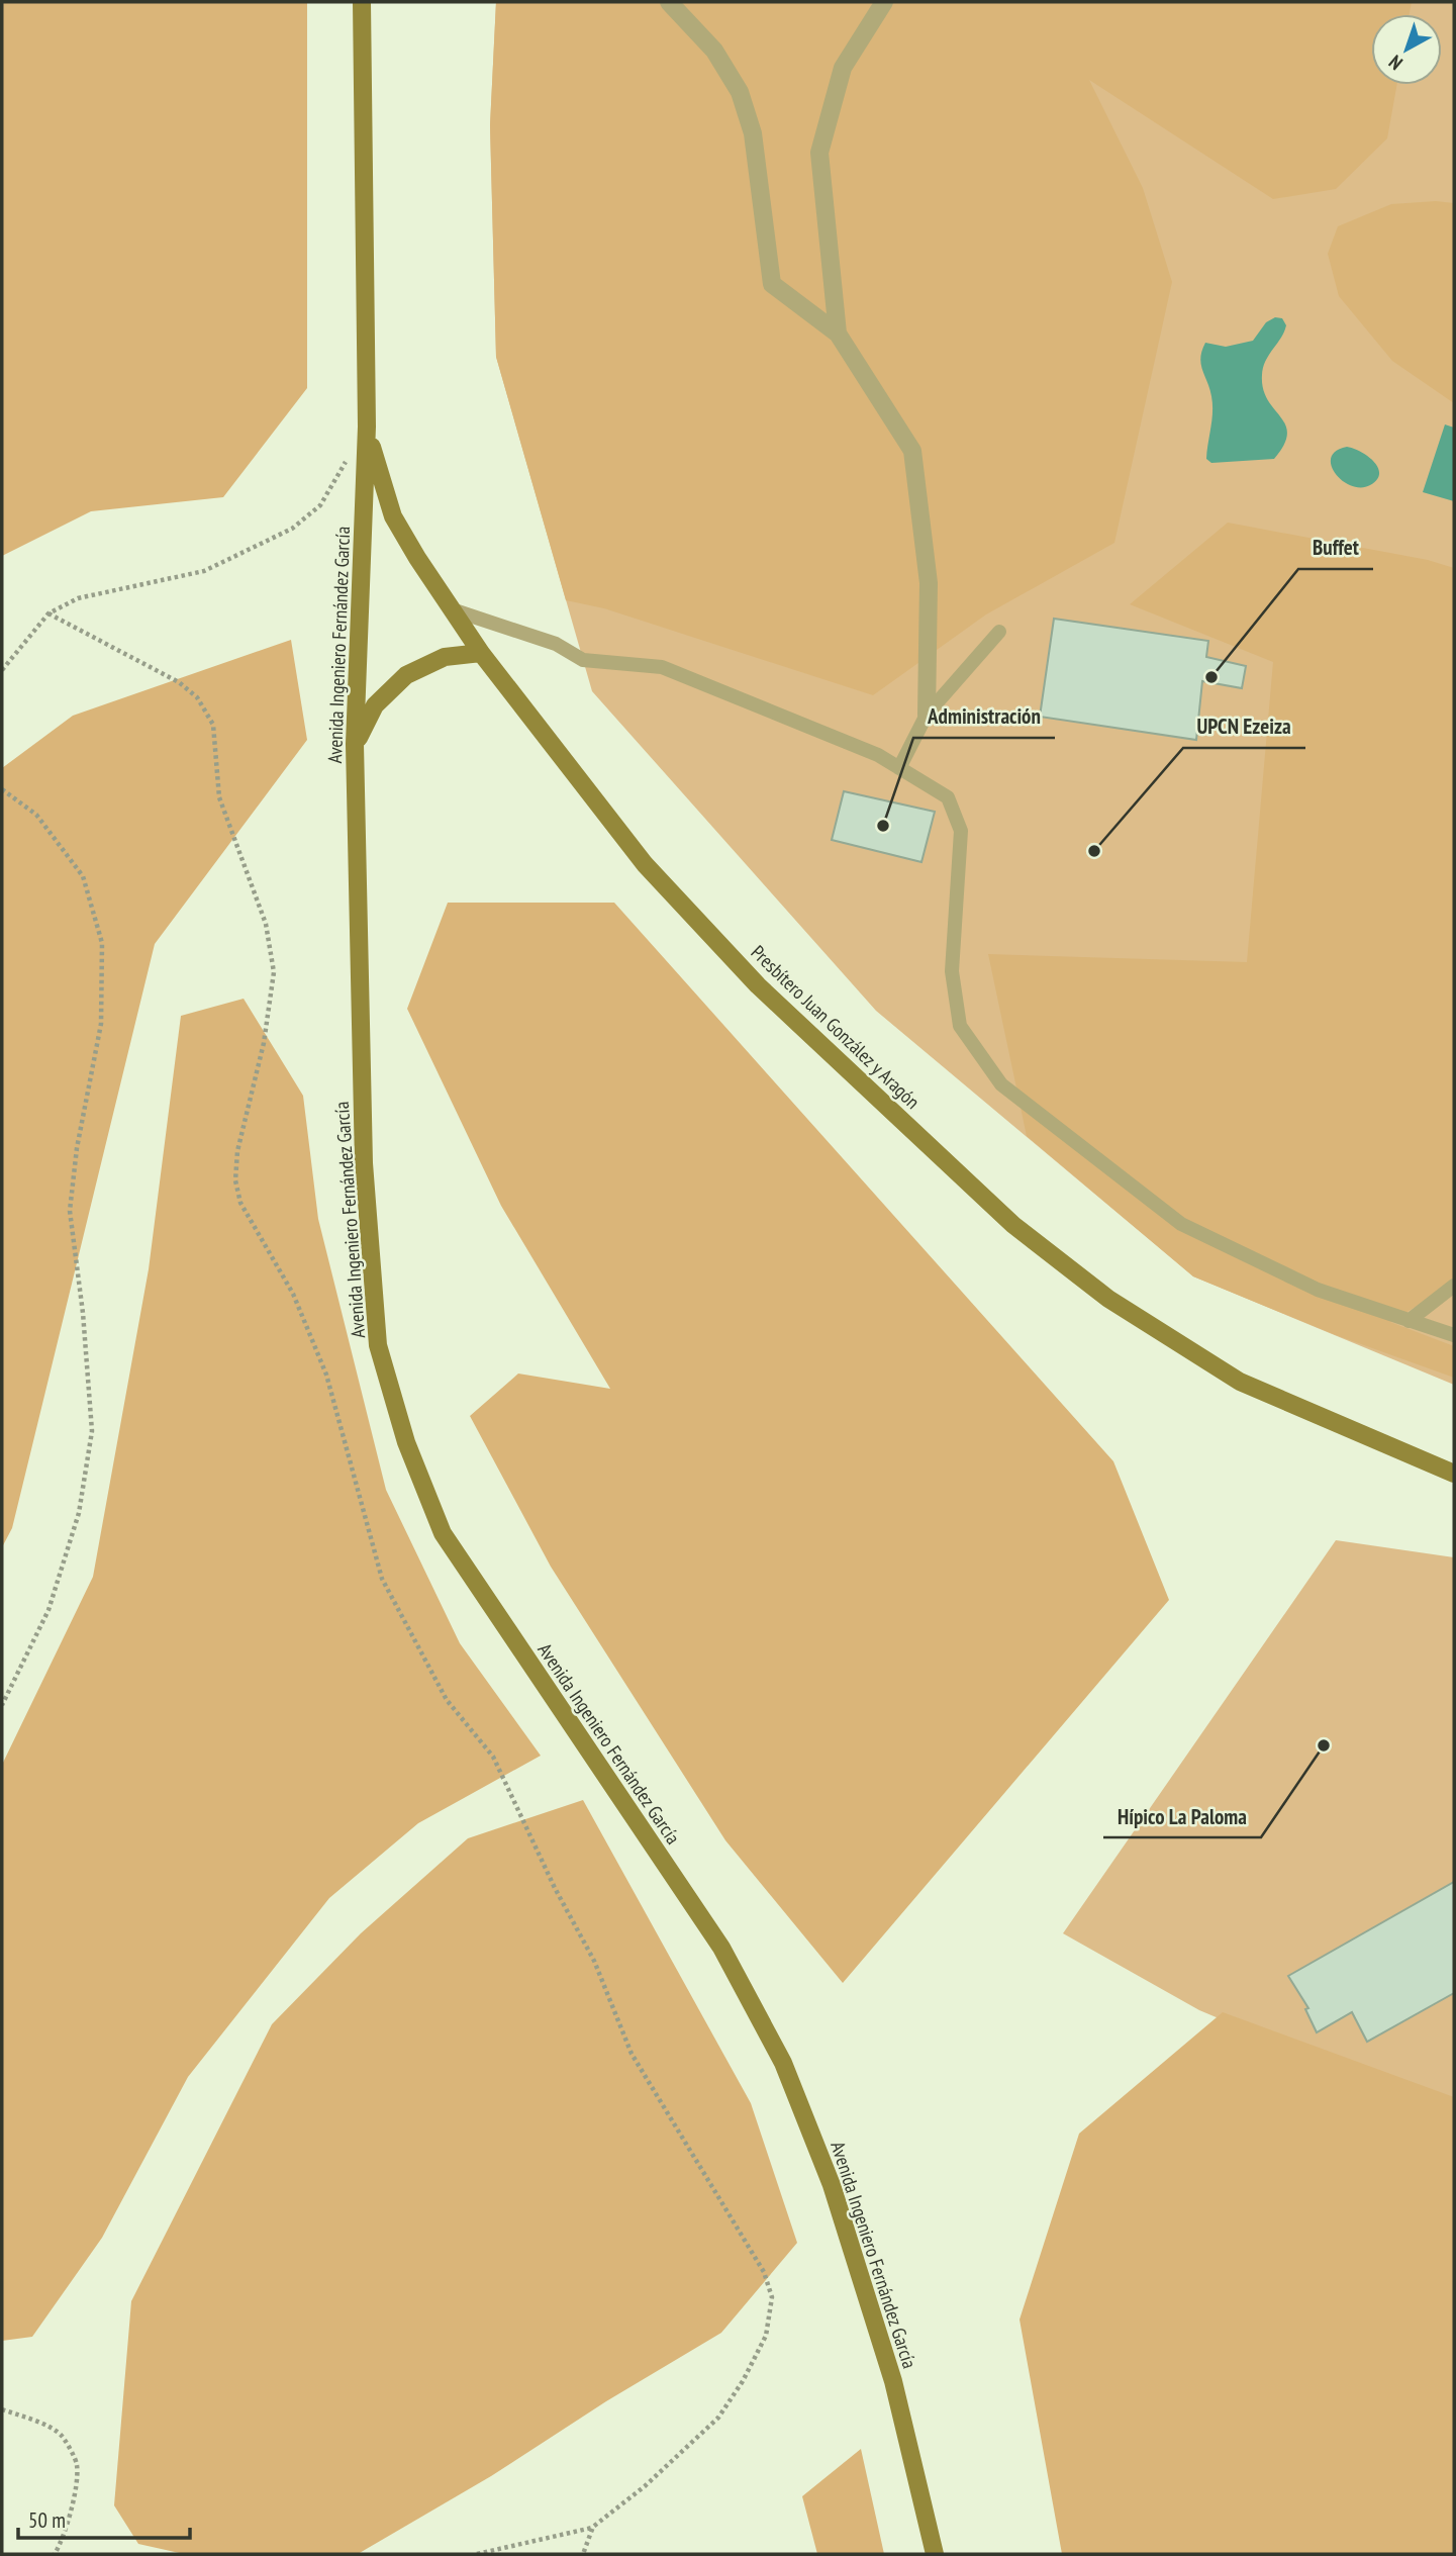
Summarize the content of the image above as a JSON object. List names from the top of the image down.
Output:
{
  "streets": {
    "street": ["Avenida Ingeniero Fernández García", "Presbítero Juan González y Aragón"]
  },
  "crossings": [
    ["Avenida Ingeniero Fernández García", "Presbítero Juan González y Aragón"]
  ],
  "places": [
    "Buffet",
    "Administración",
    "UPCN Ezeiza",
    "Hípico La Paloma"
  ],
  "scale_bar": "50 m",
  "north": "bottom left"
}
